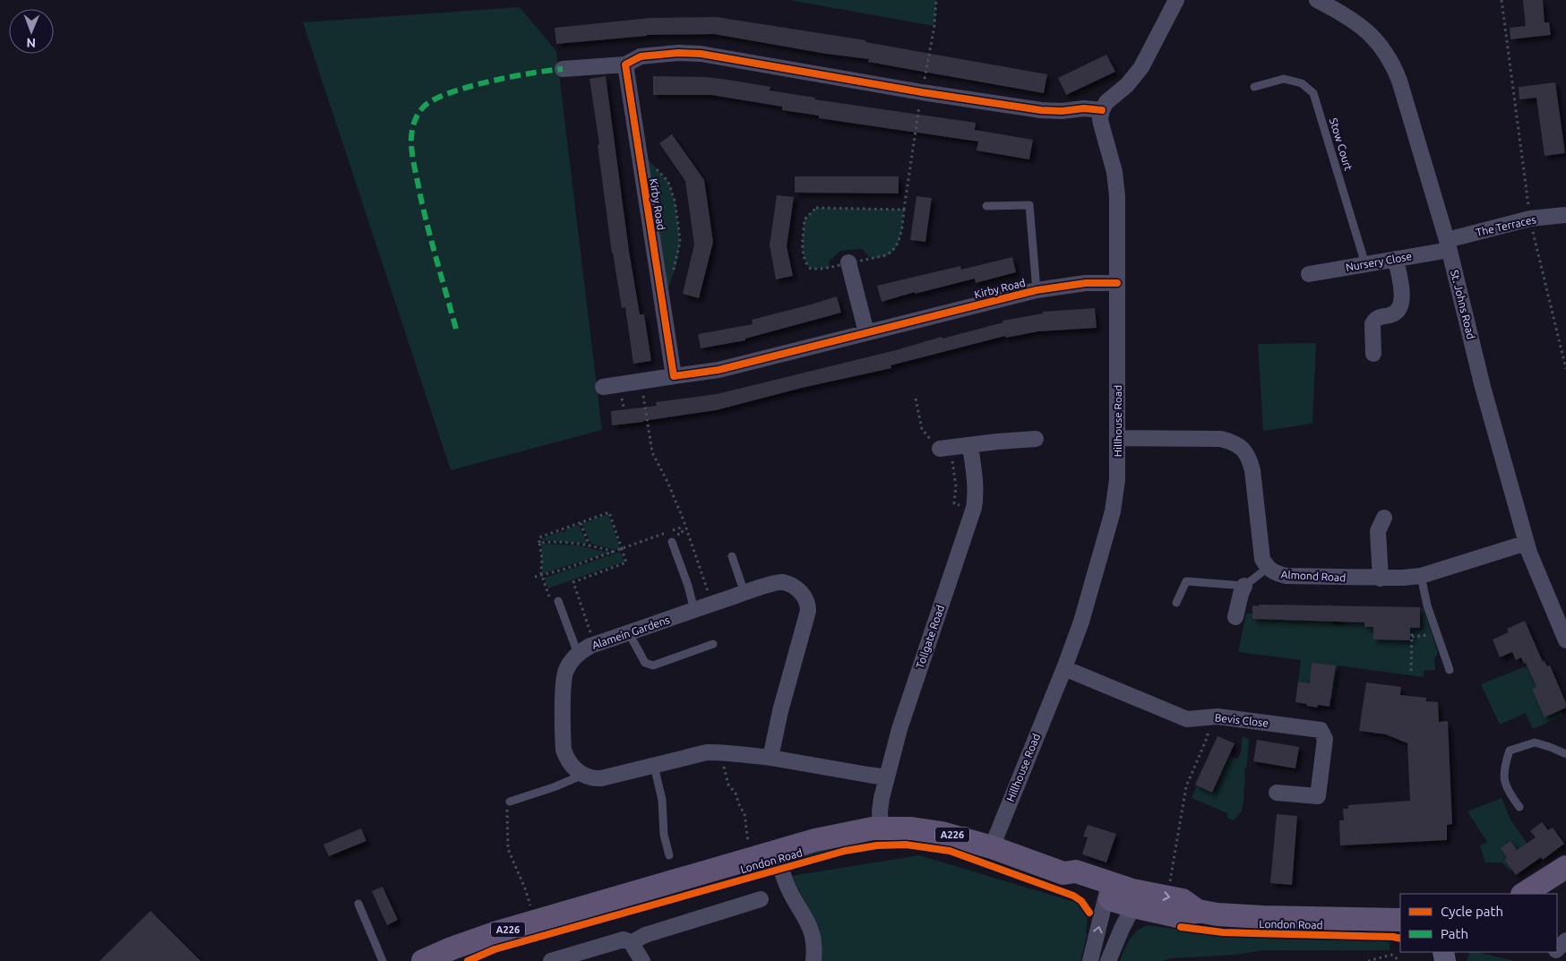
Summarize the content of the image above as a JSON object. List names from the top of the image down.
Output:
{
  "streets": {
    "main road": ["A226", "London Road"],
    "street": [
      "Kirby Road",
      "The Terraces",
      "Nursery Close",
      "St. Johns Road",
      "Hillhouse Road",
      "Almond Road",
      "Alamein Gardens",
      "Tollgate Road",
      "Bevis Close"
    ],
    "lane": ["Stow Court"]
  },
  "crossings": [
    ["Stow Court", "Nursery Close"],
    ["Kirby Road", "Hillhouse Road"],
    ["The Terraces", "Nursery Close"],
    ["The Terraces", "St. Johns Road"],
    ["Nursery Close", "St. Johns Road"],
    ["St. Johns Road", "Almond Road"],
    ["Hillhouse Road", "Almond Road"],
    ["Hillhouse Road", "Bevis Close"],
    ["Hillhouse Road", "London Road"],
    ["Tollgate Road", "London Road"]
  ],
  "legend": ["Cycle path", "Path"],
  "north": "bottom"
}
